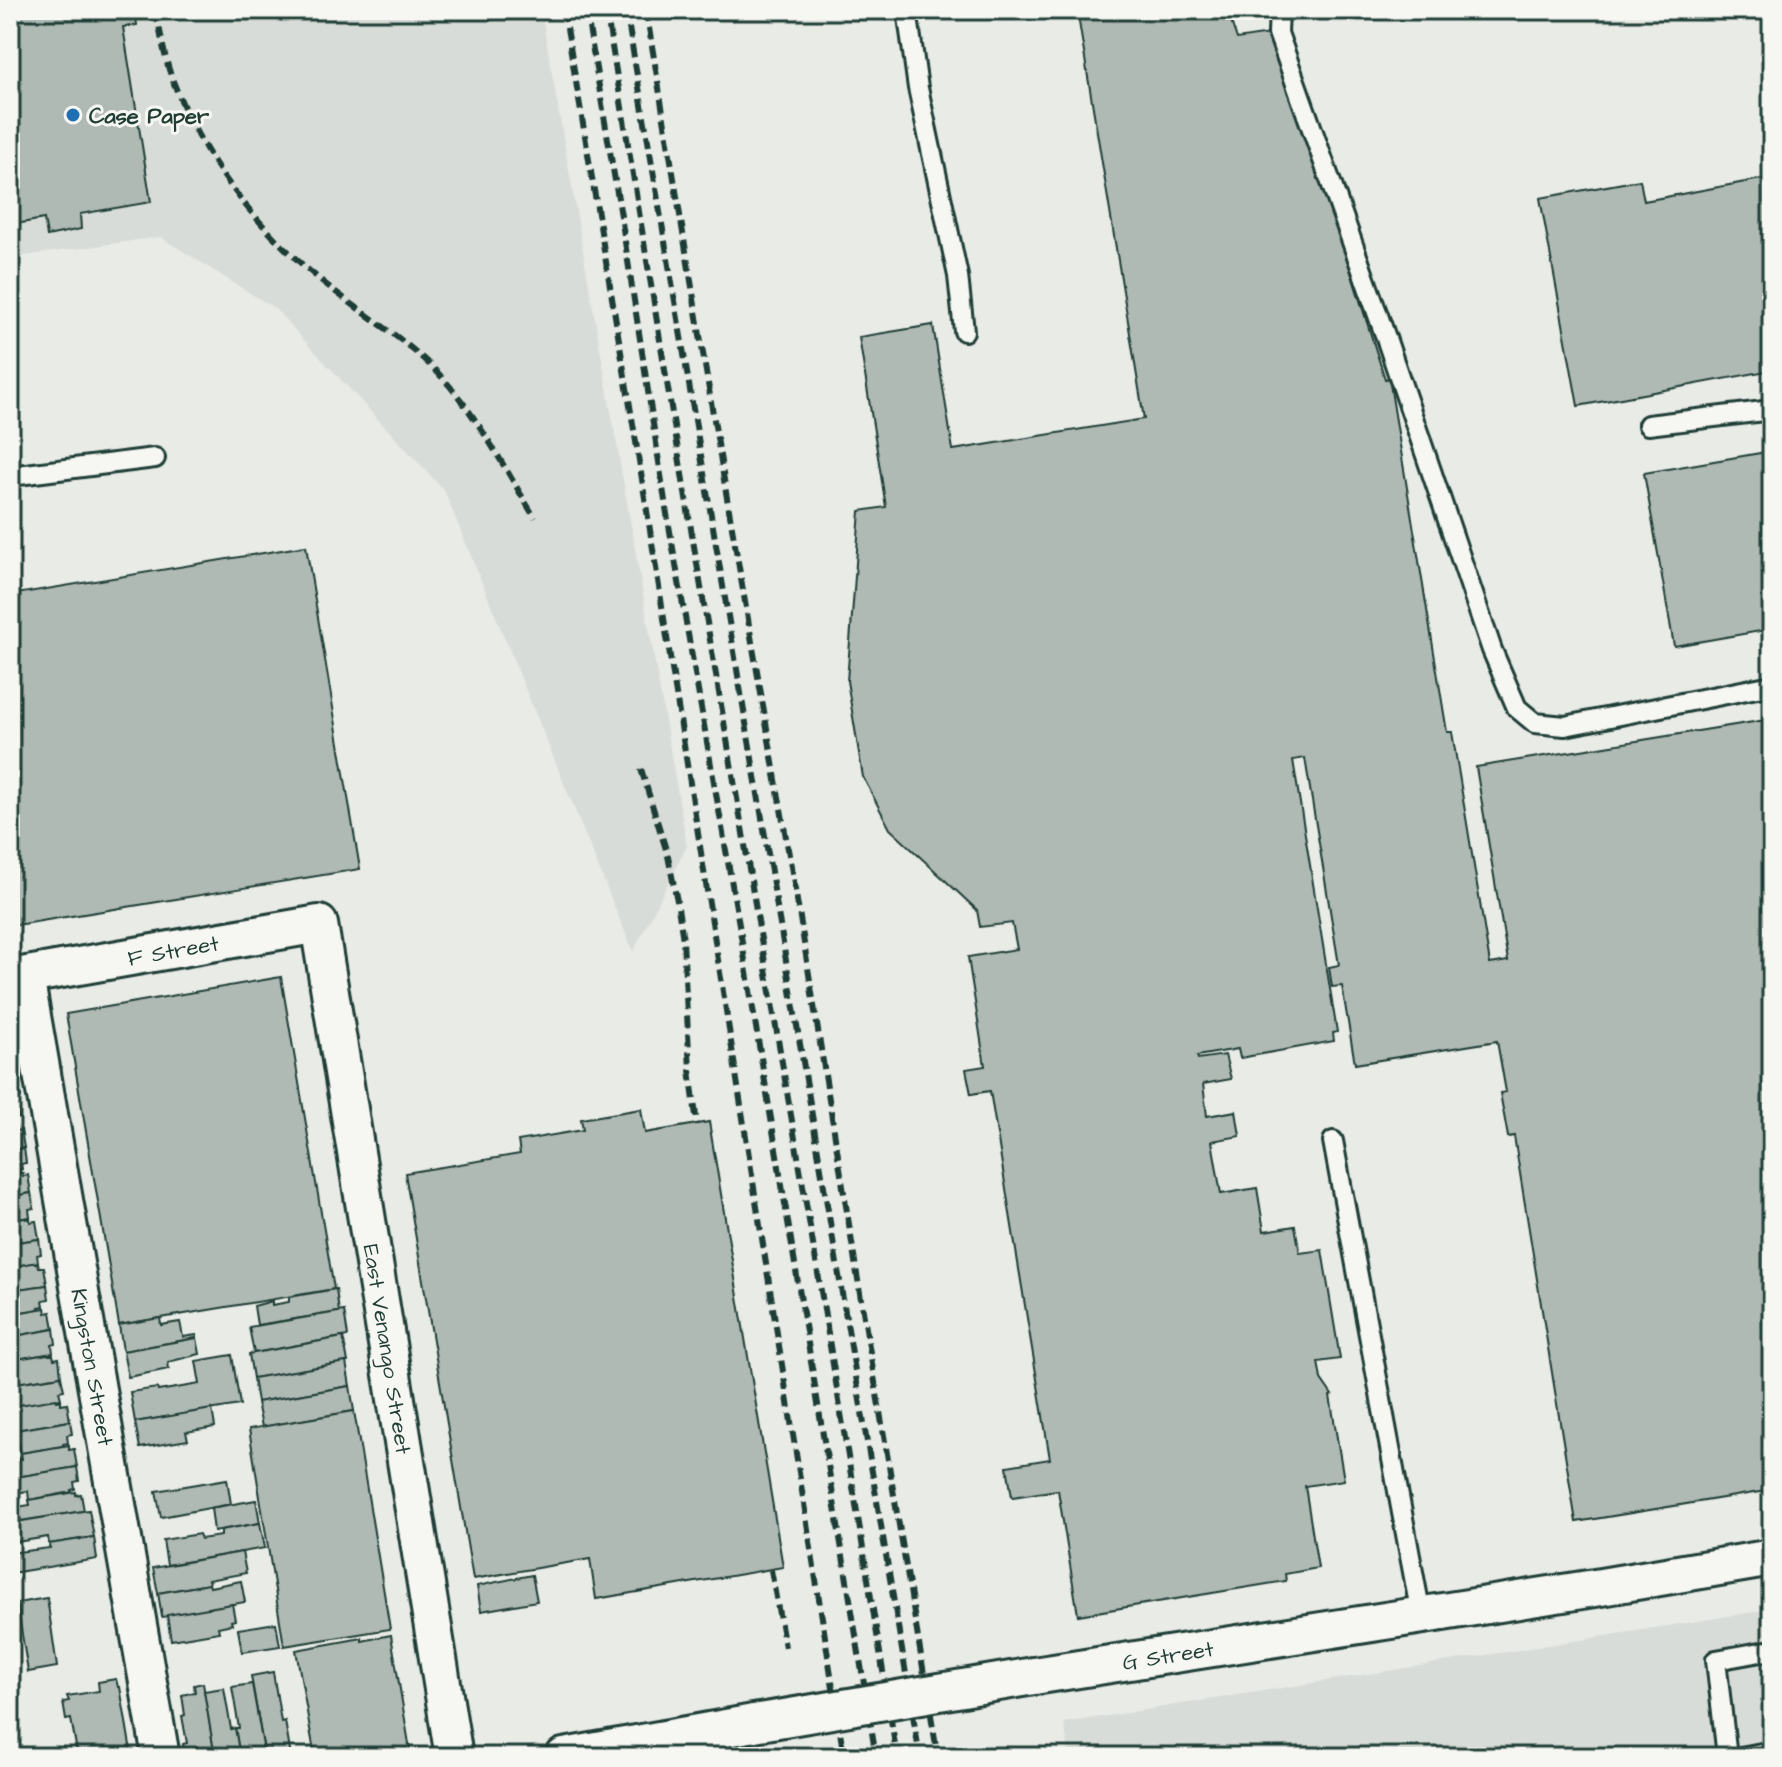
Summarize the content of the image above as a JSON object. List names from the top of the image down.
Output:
{
  "streets": {
    "street": [
      "F Street",
      "East Venango Street",
      "Kingston Street",
      "G Street"
    ]
  },
  "crossings": [
    ["F Street", "East Venango Street"],
    ["F Street", "Kingston Street"]
  ],
  "places": ["Case Paper"]
}
